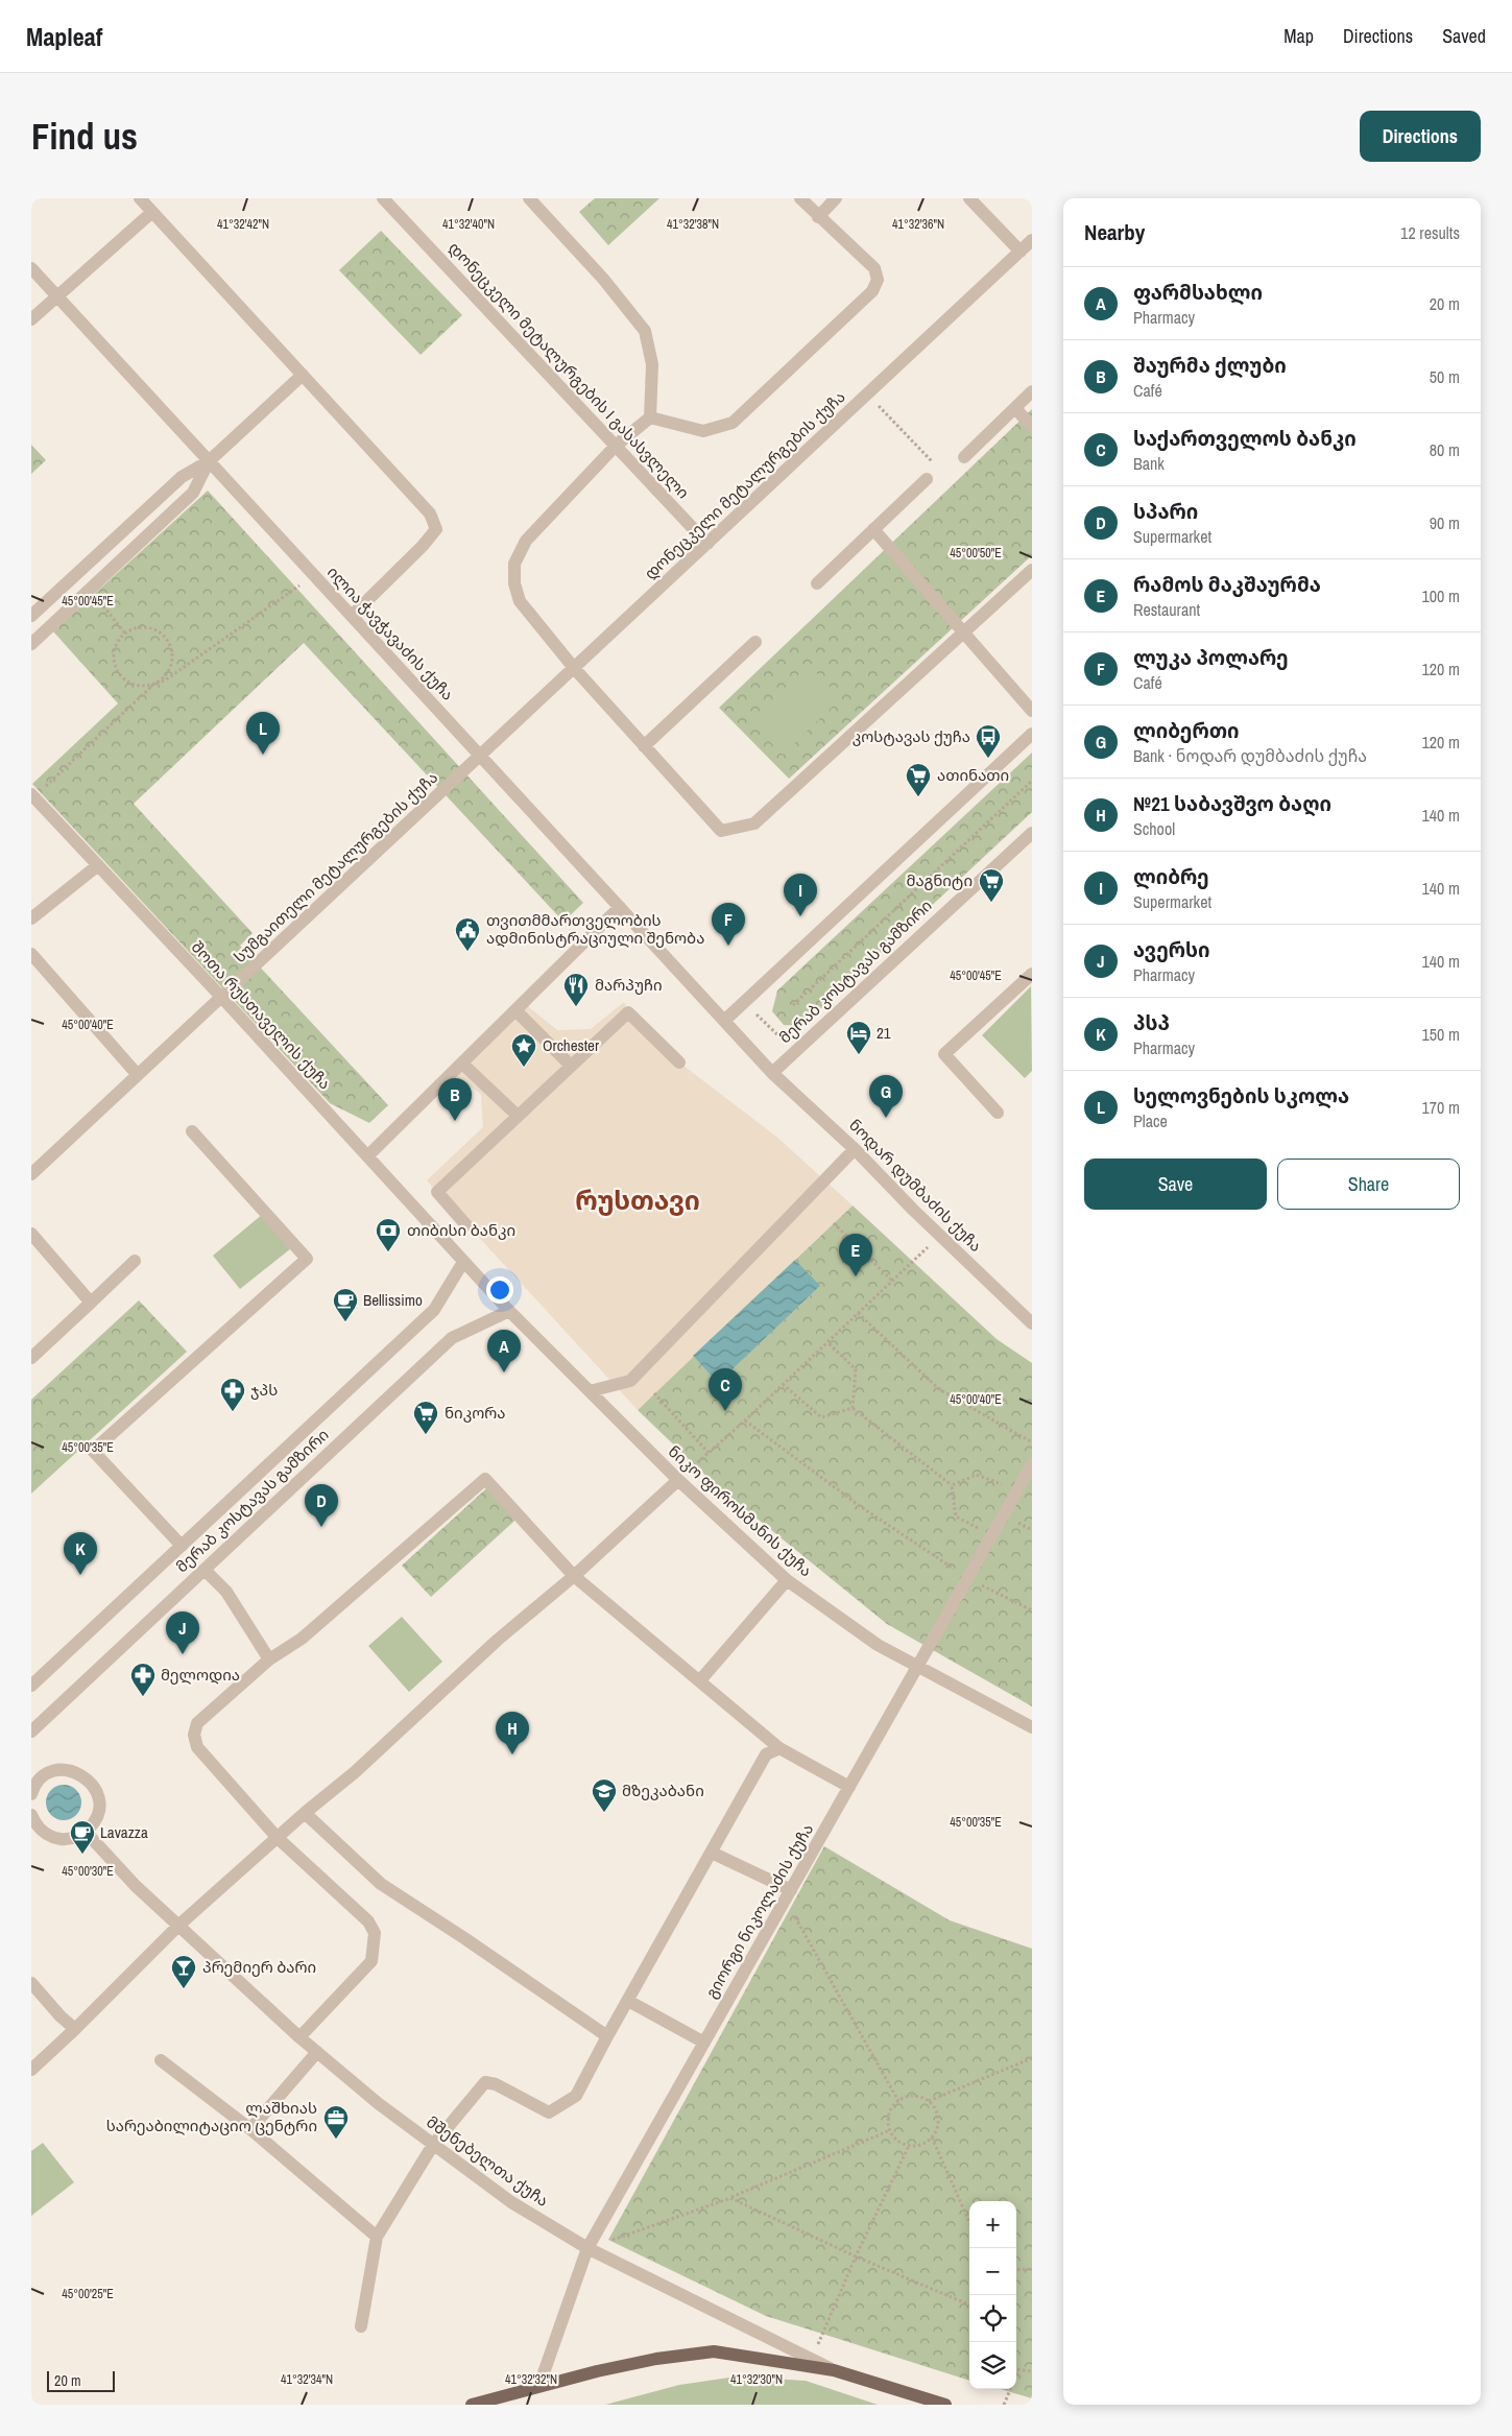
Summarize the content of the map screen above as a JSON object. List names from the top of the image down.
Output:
{
  "streets": {
    "main road": ["მშენებელთა ქუჩა"],
    "street": [
      "დონეცკელი მეტალურგების I გასასვლელი",
      "დონეცკელი მეტალურგების ქუჩა",
      "ილია ჭავჭავაძის ქუჩა",
      "სუმგაითელი მეტალურგების ქუჩა",
      "მერაბ კოსტავას გამზირი",
      "შოთა რუსთაველის ქუჩა",
      "ნოდარ დუმბაძის ქუჩა",
      "ნიკო ფიროსმანის ქუჩა",
      "გიორგი ნიკოლაძის ქუჩა"
    ]
  },
  "crossings": [
    ["დონეცკელი მეტალურგების I გასასვლელი", "დონეცკელი მეტალურგების ქუჩა"],
    ["დონეცკელი მეტალურგების ქუჩა", "ილია ჭავჭავაძის ქუჩა"],
    ["დონეცკელი მეტალურგების ქუჩა", "სუმგაითელი მეტალურგების ქუჩა"],
    ["ილია ჭავჭავაძის ქუჩა", "სუმგაითელი მეტალურგების ქუჩა"],
    ["ილია ჭავჭავაძის ქუჩა", "ნოდარ დუმბაძის ქუჩა"],
    ["სუმგაითელი მეტალურგების ქუჩა", "შოთა რუსთაველის ქუჩა"],
    ["მერაბ კოსტავას გამზირი", "შოთა რუსთაველის ქუჩა"],
    ["მერაბ კოსტავას გამზირი", "ნოდარ დუმბაძის ქუჩა"],
    ["მერაბ კოსტავას გამზირი", "ნიკო ფიროსმანის ქუჩა"],
    ["შოთა რუსთაველის ქუჩა", "ნიკო ფიროსმანის ქუჩა"],
    ["ნიკო ფიროსმანის ქუჩა", "გიორგი ნიკოლაძის ქუჩა"],
    ["გიორგი ნიკოლაძის ქუჩა", "მშენებელთა ქუჩა"]
  ],
  "districts": ["რუსთავი"],
  "places": {
    "bus stop": ["კოსტავას ქუჩა"],
    "supermarket": ["ათინათი", "მაგნიტი", "ნიკორა"],
    "public building": ["თვითმმართველობის ადმინისტრაციული შენობა"],
    "restaurant": ["მარპუჩი"],
    "hotel": ["21"],
    "place": ["Orchester"],
    "bank": ["თიბისი ბანკი"],
    "cafe": ["Bellissimo", "Lavazza"],
    "pharmacy": ["ჯპს", "მელოდია"],
    "school or university": ["მზეკაბანი"],
    "bar": ["პრემიერ ბარი"],
    "office": ["ლაშხიას სარეაბილიტაციო ცენტრი"]
  },
  "scale_bar": "20 m",
  "page": {
    "header": "Mapleaf",
    "nav": ["Map", "Directions", "Saved"],
    "buttons": [
      "Directions",
      ["Save", "Share"]
    ],
    "title": "Find us",
    "heading": ["Nearby", "12 results"],
    "list": [
      {
        "mark": "A",
        "name": "ფარმსახლი",
        "note": "Pharmacy",
        "value": "20 m"
      },
      {
        "mark": "B",
        "name": "შაურმა ქლუბი",
        "note": "Café",
        "value": "50 m"
      },
      {
        "mark": "C",
        "name": "საქართველოს ბანკი",
        "note": "Bank",
        "value": "80 m"
      },
      {
        "mark": "D",
        "name": "სპარი",
        "note": "Supermarket",
        "value": "90 m"
      },
      {
        "mark": "E",
        "name": "რამოს მაკშაურმა",
        "note": "Restaurant",
        "value": "100 m"
      },
      {
        "mark": "F",
        "name": "ლუკა პოლარე",
        "note": "Café",
        "value": "120 m"
      },
      {
        "mark": "G",
        "name": "ლიბერთი",
        "note": "Bank · ნოდარ დუმბაძის ქუჩა",
        "value": "120 m"
      },
      {
        "mark": "H",
        "name": "№21 საბავშვო ბაღი",
        "note": "School",
        "value": "140 m"
      },
      {
        "mark": "I",
        "name": "ლიბრე",
        "note": "Supermarket",
        "value": "140 m"
      },
      {
        "mark": "J",
        "name": "ავერსი",
        "note": "Pharmacy",
        "value": "140 m"
      },
      {
        "mark": "K",
        "name": "პსპ",
        "note": "Pharmacy",
        "value": "150 m"
      },
      {
        "mark": "L",
        "name": "სელოვნების სკოლა",
        "note": "Place",
        "value": "170 m"
      }
    ],
    "pins": [
      "L",
      "I",
      "F",
      "G",
      "B",
      "E",
      "A",
      "C",
      "D",
      "K",
      "J",
      "H"
    ],
    "map_buttons": ["+", "−"],
    "scale": "20 m"
  },
  "coordinates": [
    "41°32'38\"N",
    "41°32'42\"N",
    "41°32'40\"N",
    "41°32'36\"N",
    "45°00'50\"E",
    "45°00'45\"E",
    "45°00'40\"E",
    "45°00'35\"E",
    "45°00'30\"E",
    "45°00'25\"E",
    "41°32'34\"N",
    "41°32'32\"N",
    "41°32'30\"N"
  ]
}
